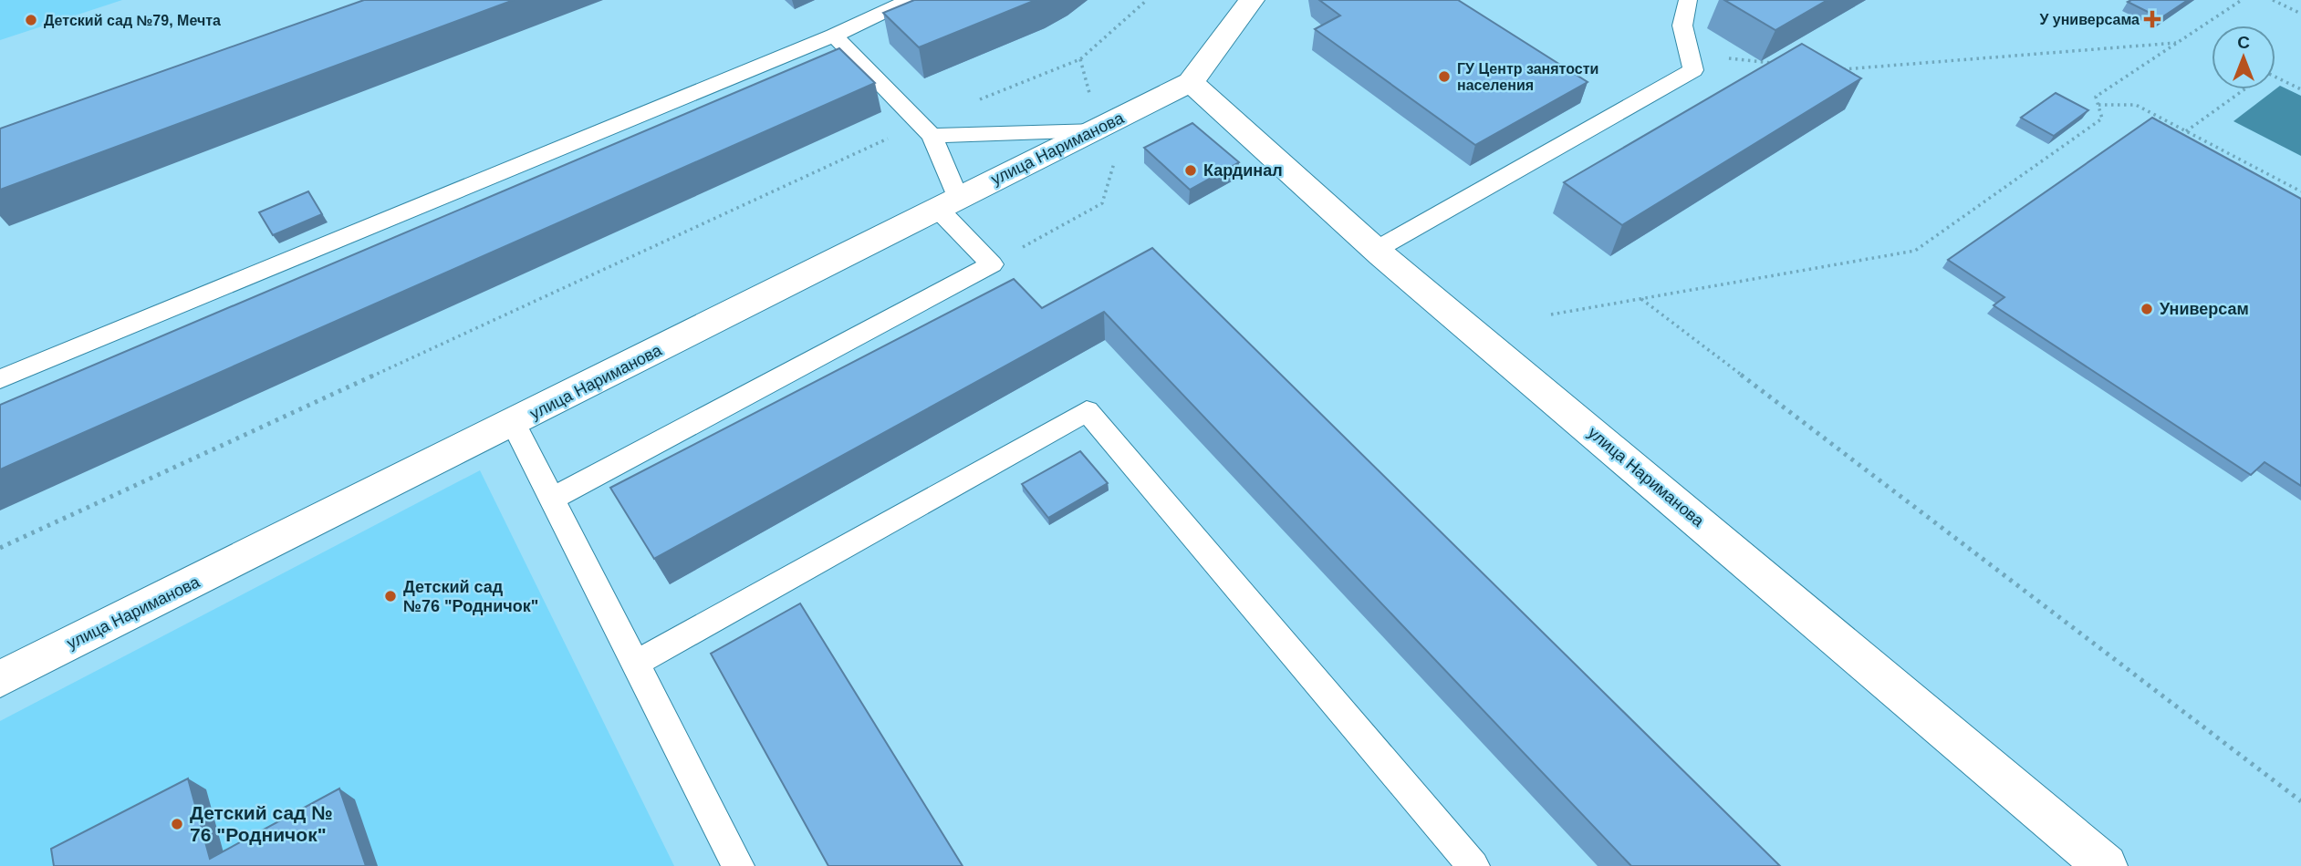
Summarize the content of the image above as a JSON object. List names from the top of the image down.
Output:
{
  "streets": {
    "street": ["улица Нариманова"]
  },
  "places": {
    "health": ["У универсама"],
    "other": [
      "Детский сад №79, Мечта",
      "ГУ Центр занятости населения",
      "Кардинал",
      "Универсам",
      "Детский сад №76 \"Родничок\"",
      "Детский сад № 76 \"Родничок\""
    ]
  },
  "north": "top"
}
